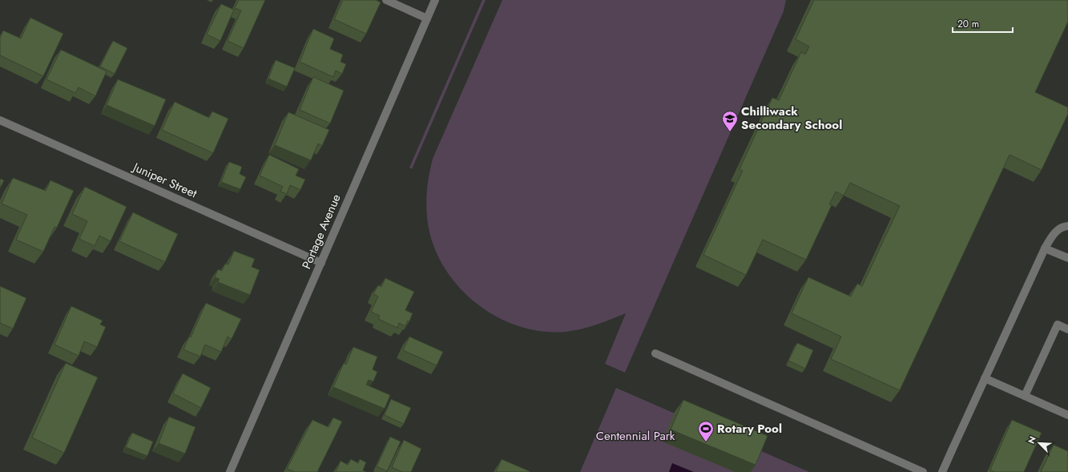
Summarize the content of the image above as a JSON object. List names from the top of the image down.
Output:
{
  "streets": {
    "street": ["Juniper Street", "Portage Avenue"]
  },
  "crossings": [
    ["Juniper Street", "Portage Avenue"]
  ],
  "parks": ["Centennial Park"],
  "places": {
    "school or university": ["Chilliwack Secondary School"],
    "sports": ["Rotary Pool"]
  },
  "scale_bar": "20 m",
  "north": "top left"
}
